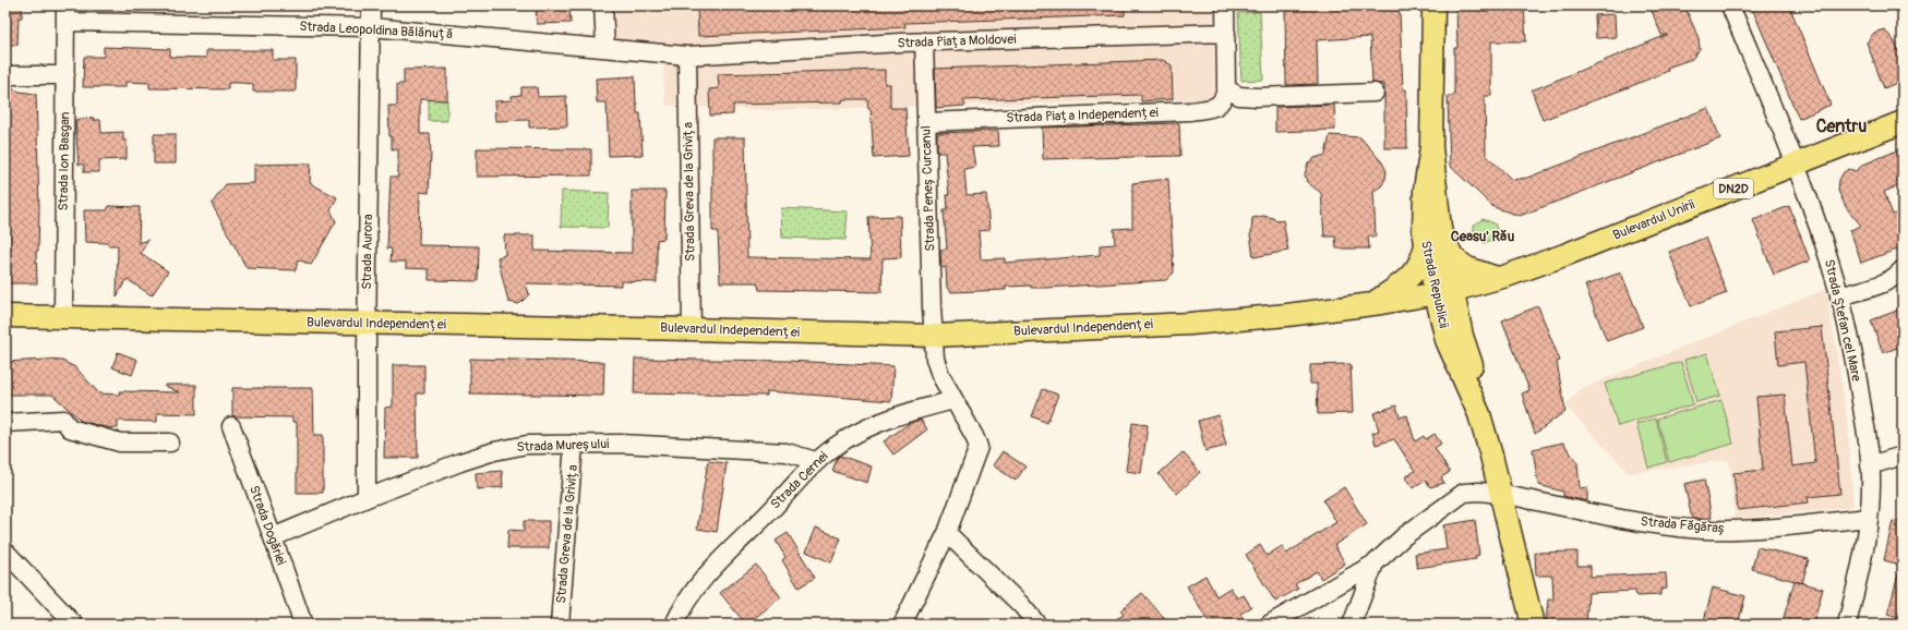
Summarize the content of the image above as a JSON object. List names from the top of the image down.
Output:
{
  "streets": {
    "main road": [
      "DN2D",
      "Bulevardul Unirii",
      "Strada Republicii",
      "Bulevardul Independenței"
    ],
    "street": [
      "Strada Leopoldina Bălănuță",
      "Strada Piața Moldovei",
      "Strada Piața Independenței",
      "Strada Ion Basgan",
      "Strada Peneș Curcanul",
      "Strada Greva de la Grivița",
      "Strada Aurora",
      "Strada Ștefan cel Mare",
      "Strada Mureșului",
      "Strada Cernei",
      "Strada Dogăriei",
      "Strada Făgăraș"
    ]
  },
  "crossings": [
    ["Strada Leopoldina Bălănuță", "Strada Piața Moldovei"],
    ["Strada Leopoldina Bălănuță", "Strada Ion Basgan"],
    ["Strada Leopoldina Bălănuță", "Strada Greva de la Grivița"],
    ["Strada Leopoldina Bălănuță", "Strada Aurora"],
    ["Strada Piața Moldovei", "Strada Peneș Curcanul"],
    ["Strada Piața Moldovei", "Strada Greva de la Grivița"],
    ["Strada Piața Independenței", "Strada Peneș Curcanul"],
    ["Strada Ion Basgan", "Bulevardul Independenței"],
    ["Strada Peneș Curcanul", "Bulevardul Independenței"],
    ["Strada Greva de la Grivița", "Bulevardul Independenței"],
    ["Strada Greva de la Grivița", "Strada Mureșului"],
    ["Bulevardul Unirii", "Strada Republicii"],
    ["Bulevardul Unirii", "Strada Ștefan cel Mare"],
    ["Bulevardul Unirii", "Bulevardul Independenței"],
    ["Strada Aurora", "Bulevardul Independenței"],
    ["Strada Aurora", "Strada Mureșului"],
    ["Strada Republicii", "Bulevardul Independenței"],
    ["Strada Republicii", "Strada Făgăraș"],
    ["Strada Ștefan cel Mare", "Strada Făgăraș"],
    ["Strada Mureșului", "Strada Cernei"],
    ["Strada Mureșului", "Strada Dogăriei"]
  ],
  "districts": ["Centru", "Ceasu' Rău"]
}
